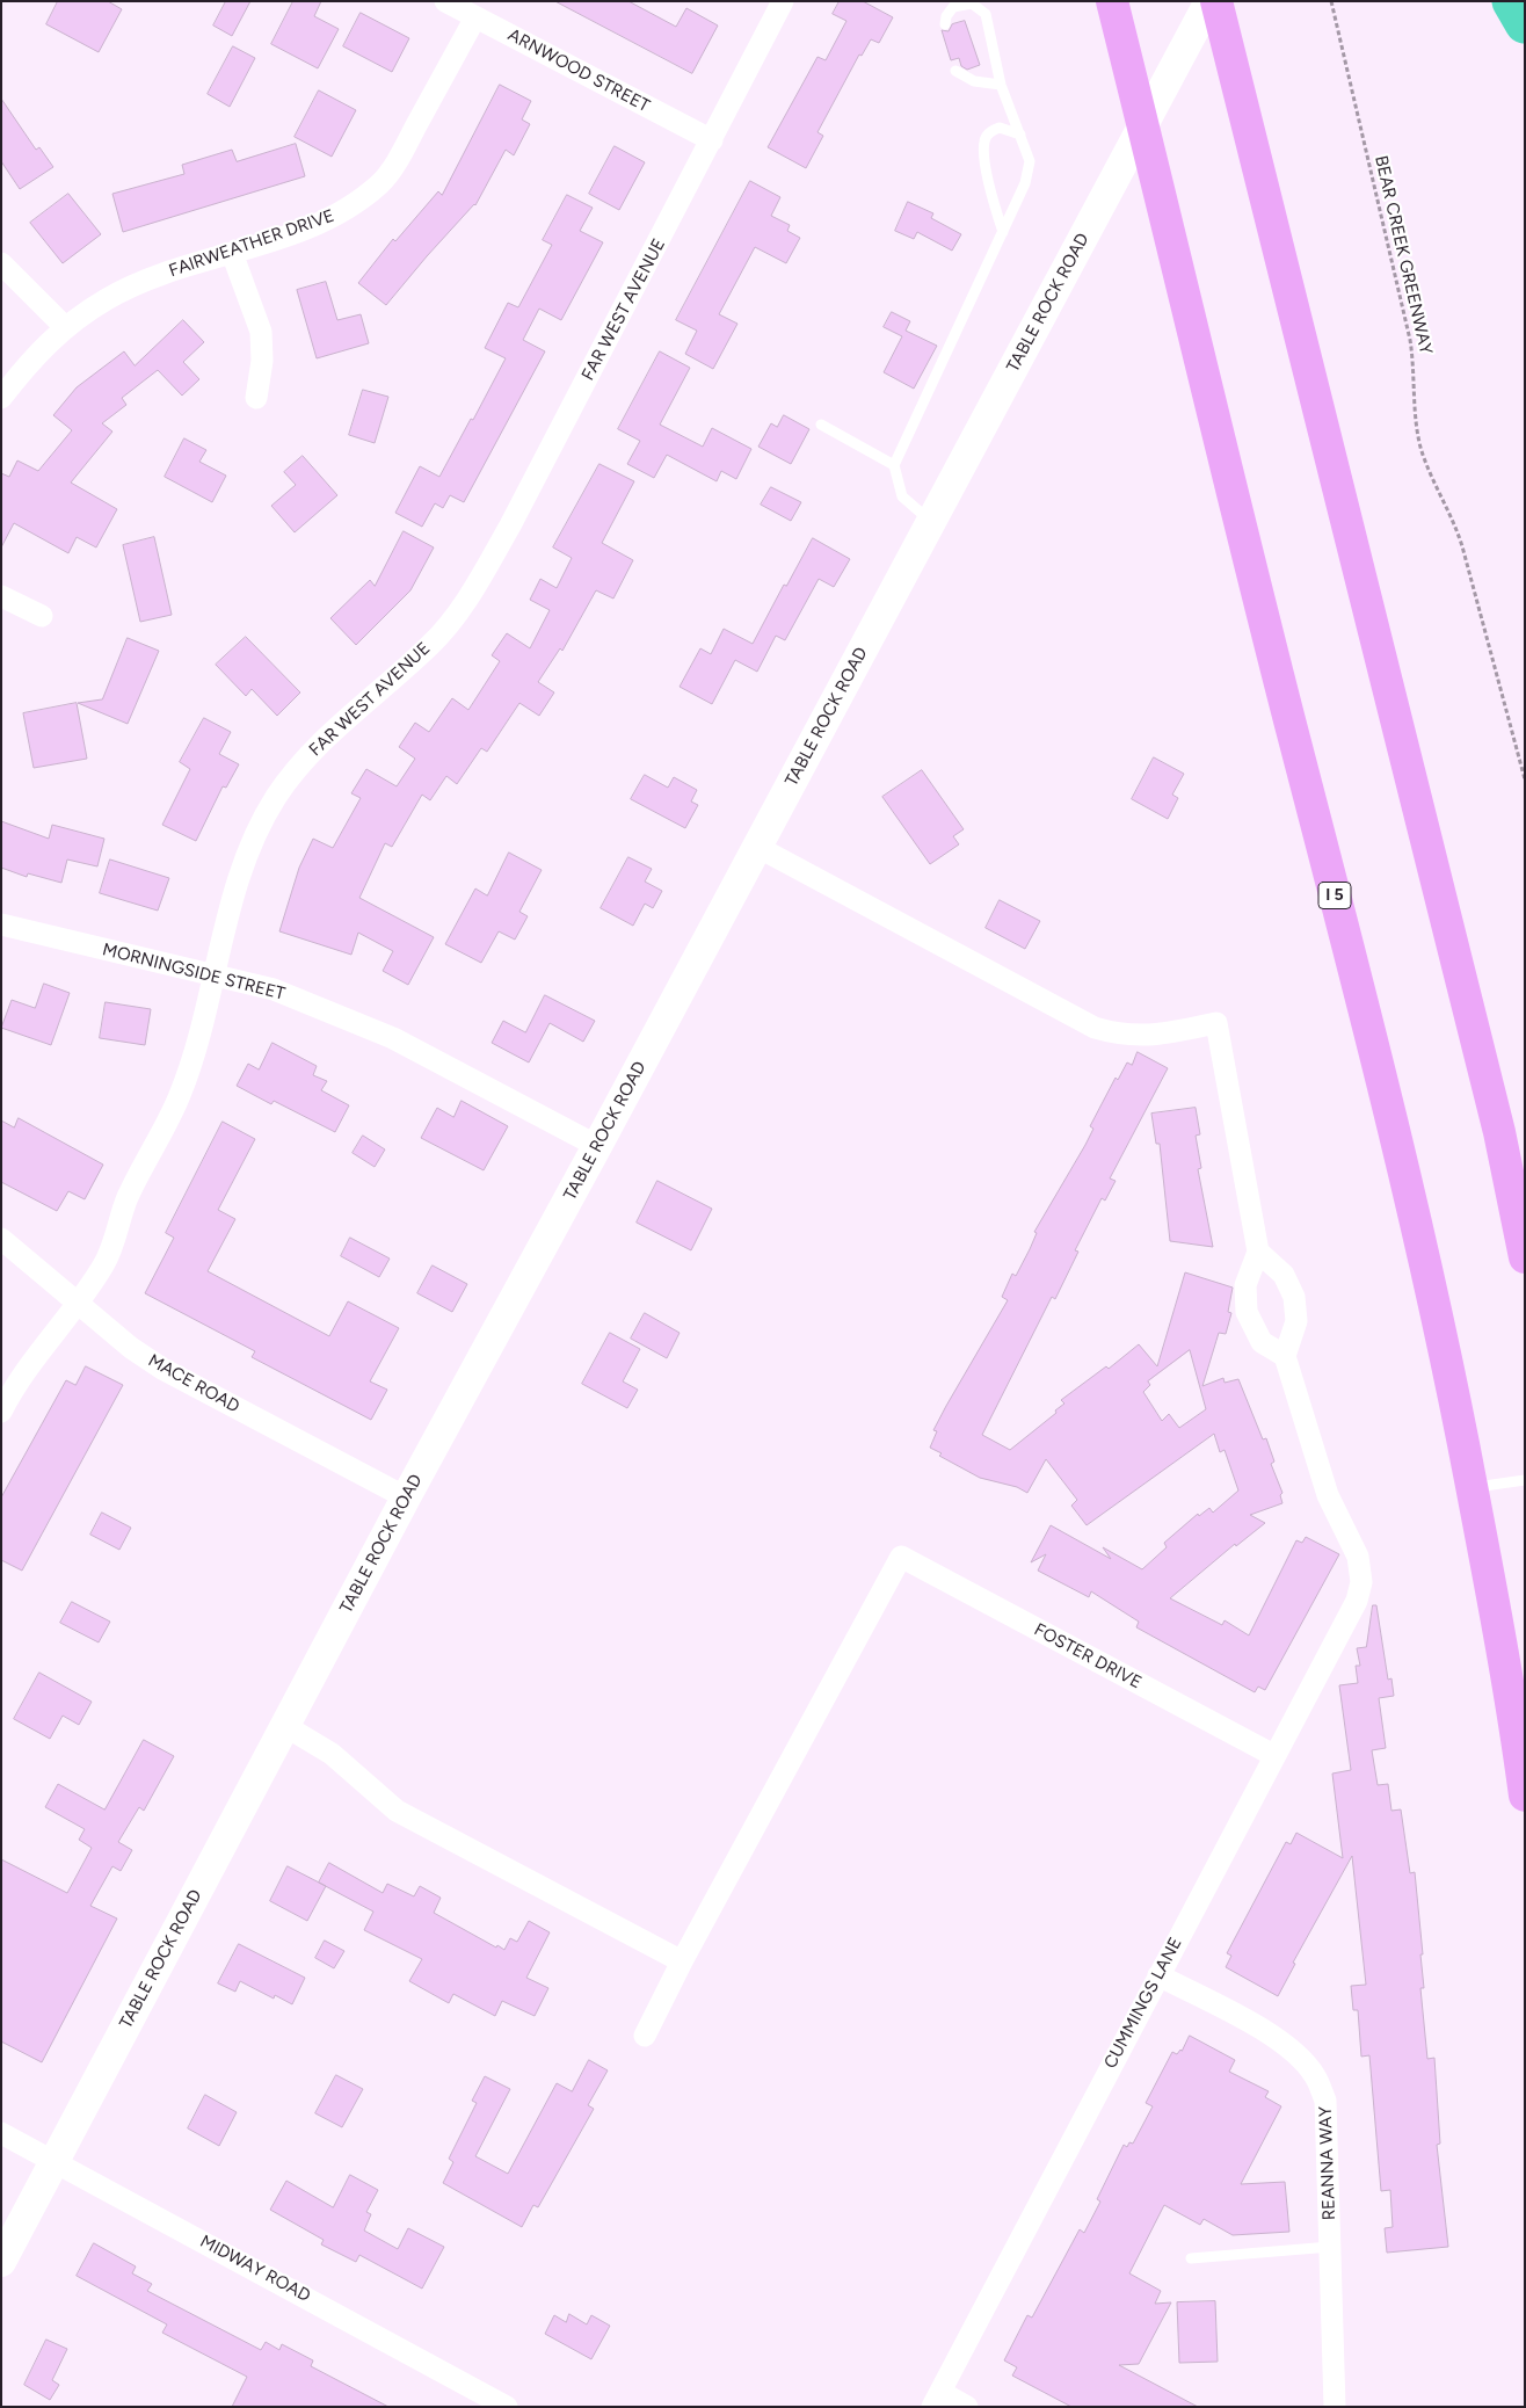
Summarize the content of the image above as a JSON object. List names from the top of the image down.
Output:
{
  "streets": {
    "highway": ["I 5"],
    "main road": ["TABLE ROCK ROAD"],
    "street": [
      "ARNWOOD STREET",
      "FAIRWEATHER DRIVE",
      "FAR WEST AVENUE",
      "MORNINGSIDE STREET",
      "MACE ROAD",
      "FOSTER DRIVE",
      "CUMMINGS LANE",
      "REANNA WAY",
      "MIDWAY ROAD"
    ],
    "path": ["BEAR CREEK GREENWAY"]
  },
  "crossings": [
    ["ARNWOOD STREET", "FAIRWEATHER DRIVE"],
    ["ARNWOOD STREET", "FAR WEST AVENUE"],
    ["TABLE ROCK ROAD", "MORNINGSIDE STREET"],
    ["TABLE ROCK ROAD", "MACE ROAD"],
    ["TABLE ROCK ROAD", "MIDWAY ROAD"],
    ["FAR WEST AVENUE", "MORNINGSIDE STREET"],
    ["FAR WEST AVENUE", "MACE ROAD"],
    ["FOSTER DRIVE", "CUMMINGS LANE"],
    ["CUMMINGS LANE", "REANNA WAY"]
  ]
}
